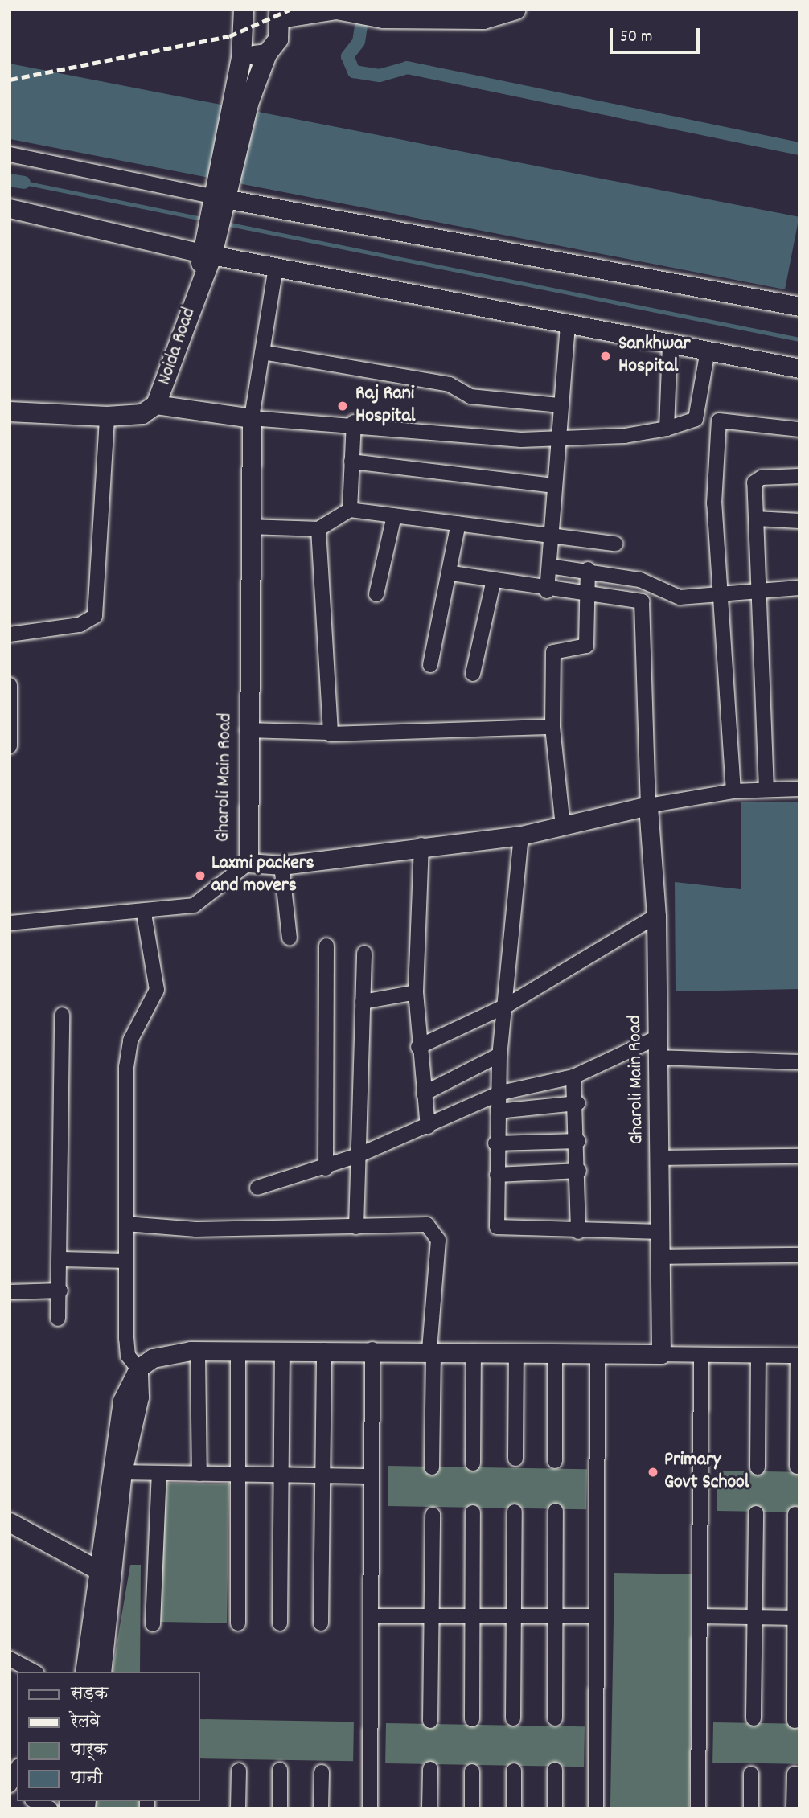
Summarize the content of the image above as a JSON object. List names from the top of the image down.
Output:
{
  "streets": {
    "main road": ["Noida Road"],
    "street": ["Gharoli Main Road"]
  },
  "places": [
    "Sankhwar Hospital",
    "Raj Rani Hospital",
    "Laxmi packers and movers",
    "Primary Govt School"
  ],
  "legend": [
    "सड़क",
    "रेलवे",
    "पार्क",
    "पानी"
  ],
  "scale_bar": "50 m"
}
